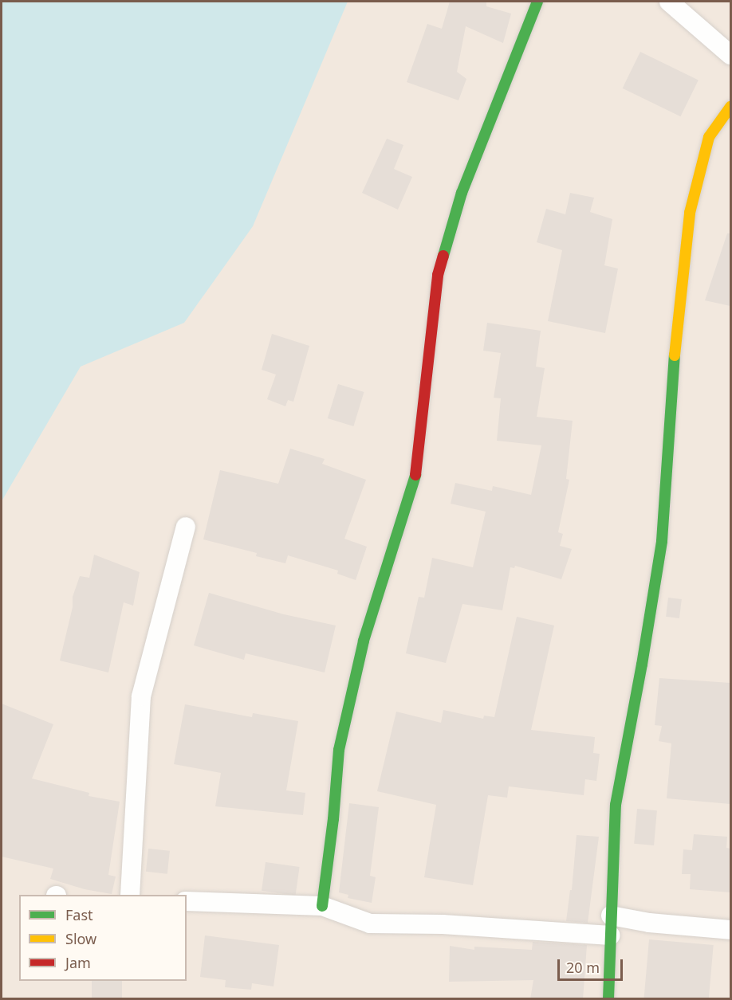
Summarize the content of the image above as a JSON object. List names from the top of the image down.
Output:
{
  "legend": ["Fast", "Slow", "Jam"],
  "scale_bar": "20 m"
}
